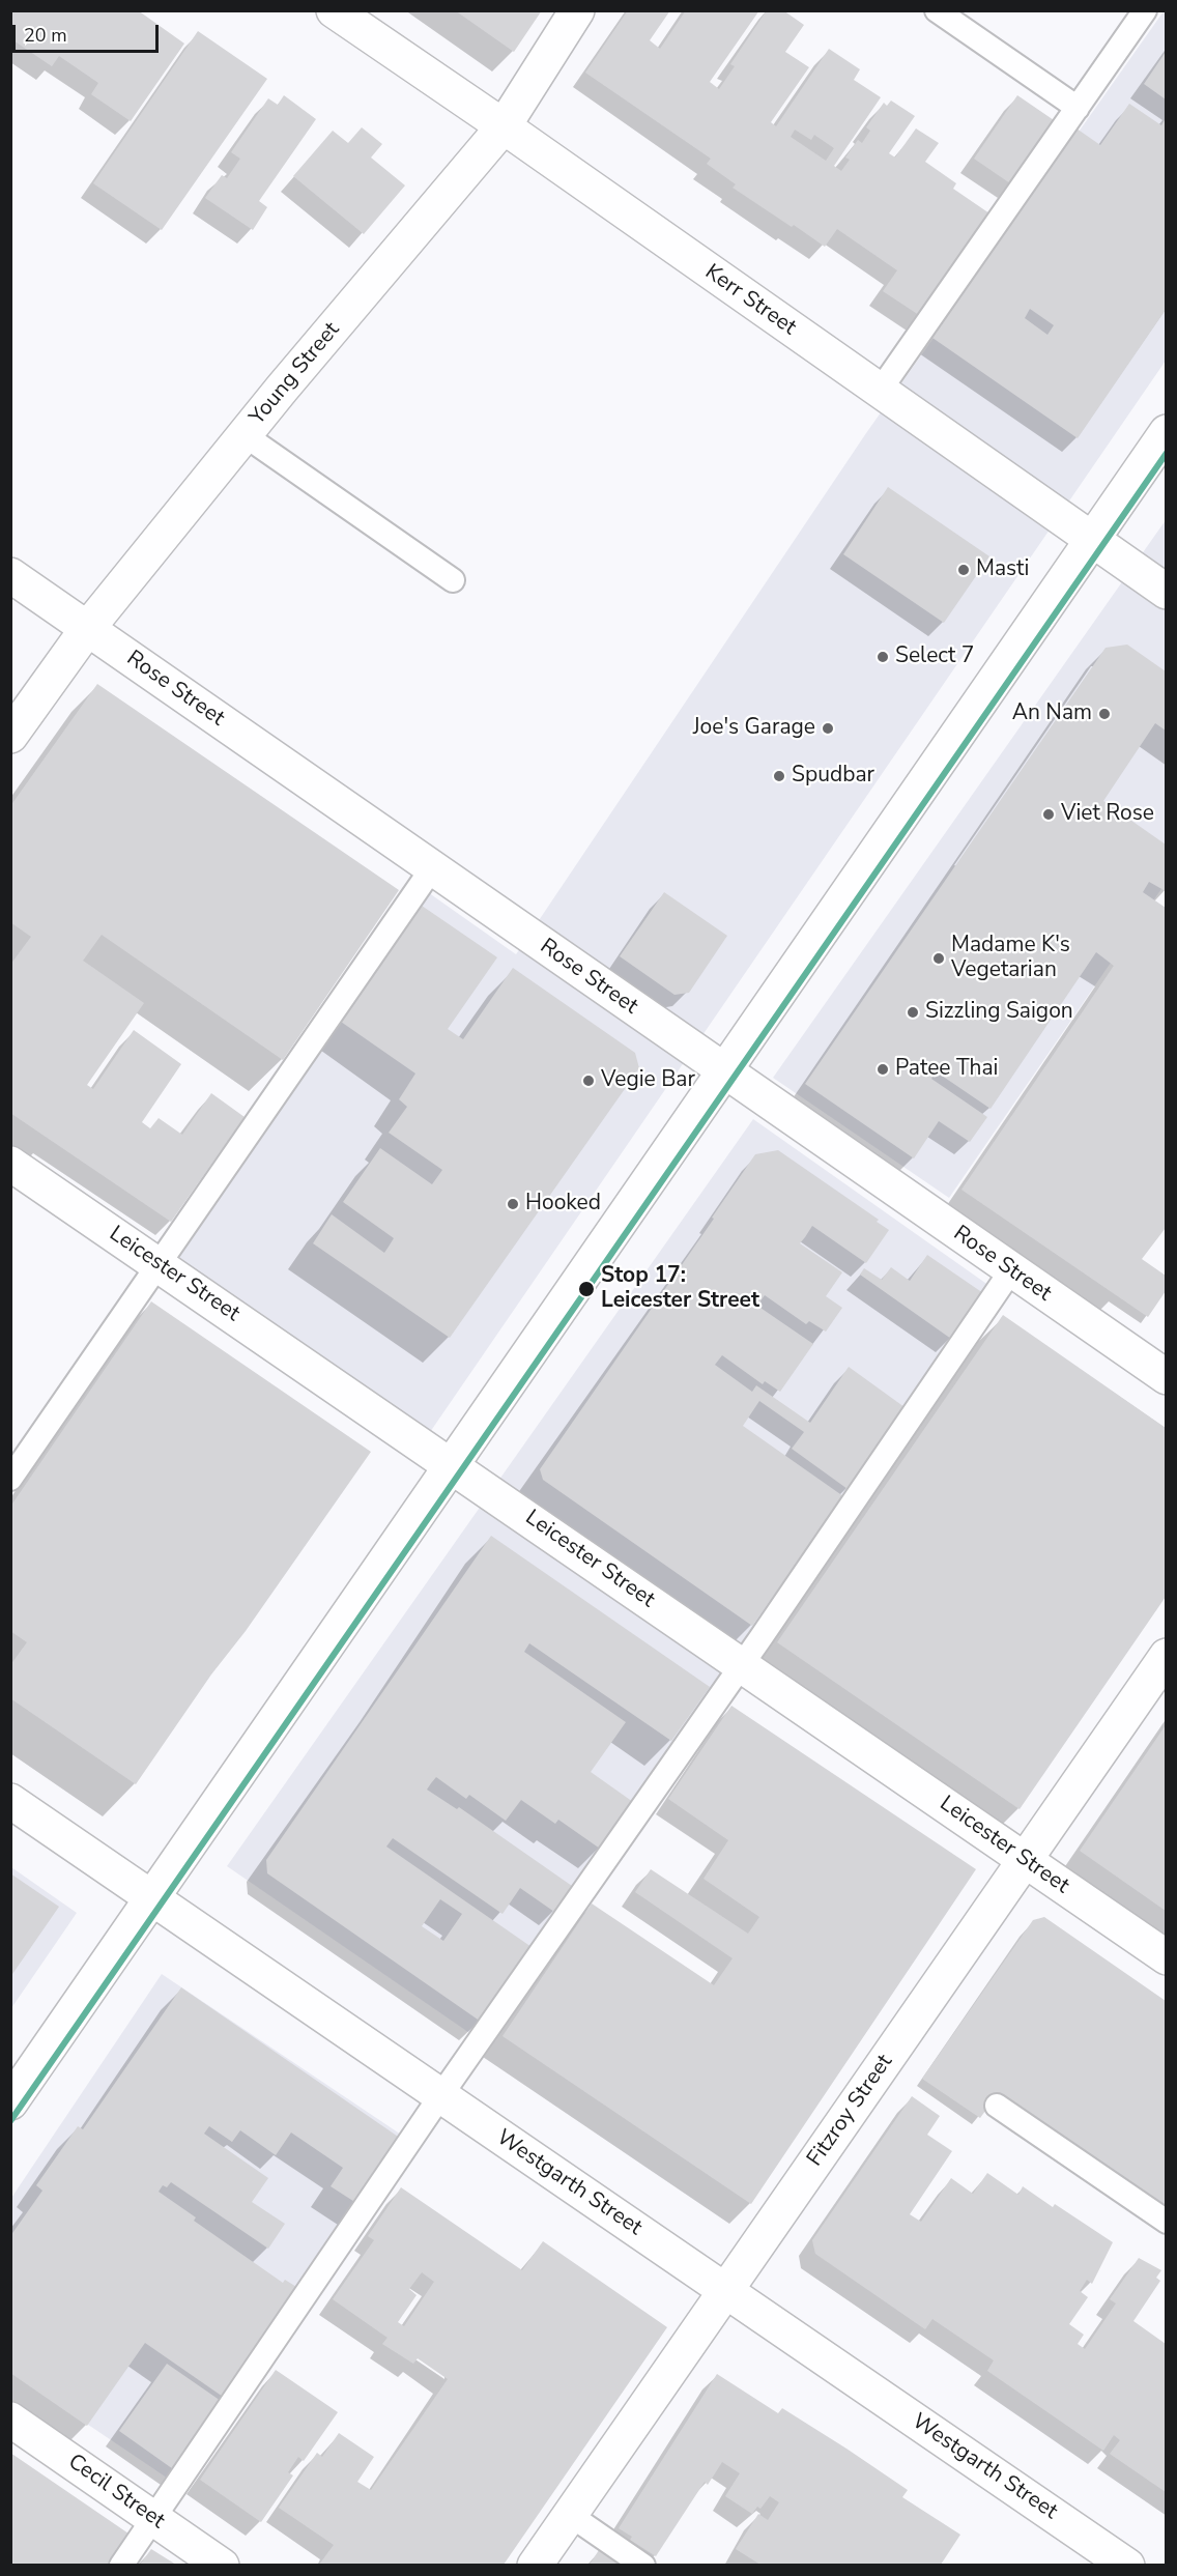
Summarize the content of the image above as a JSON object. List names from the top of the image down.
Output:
{
  "streets": {
    "street": [
      "Kerr Street",
      "Young Street",
      "Rose Street",
      "Leicester Street",
      "Fitzroy Street",
      "Westgarth Street",
      "Cecil Street"
    ]
  },
  "crossings": [
    ["Kerr Street", "Young Street"],
    ["Young Street", "Rose Street"],
    ["Leicester Street", "Fitzroy Street"],
    ["Fitzroy Street", "Westgarth Street"]
  ],
  "places": [
    "Masti",
    "Select 7",
    "An Nam",
    "Joe's Garage",
    "Spudbar",
    "Viet Rose",
    "Madame K's Vegetarian",
    "Sizzling Saigon",
    "Patee Thai",
    "Vegie Bar",
    "Hooked",
    "Stop 17: Leicester Street"
  ],
  "scale_bar": "20 m"
}
